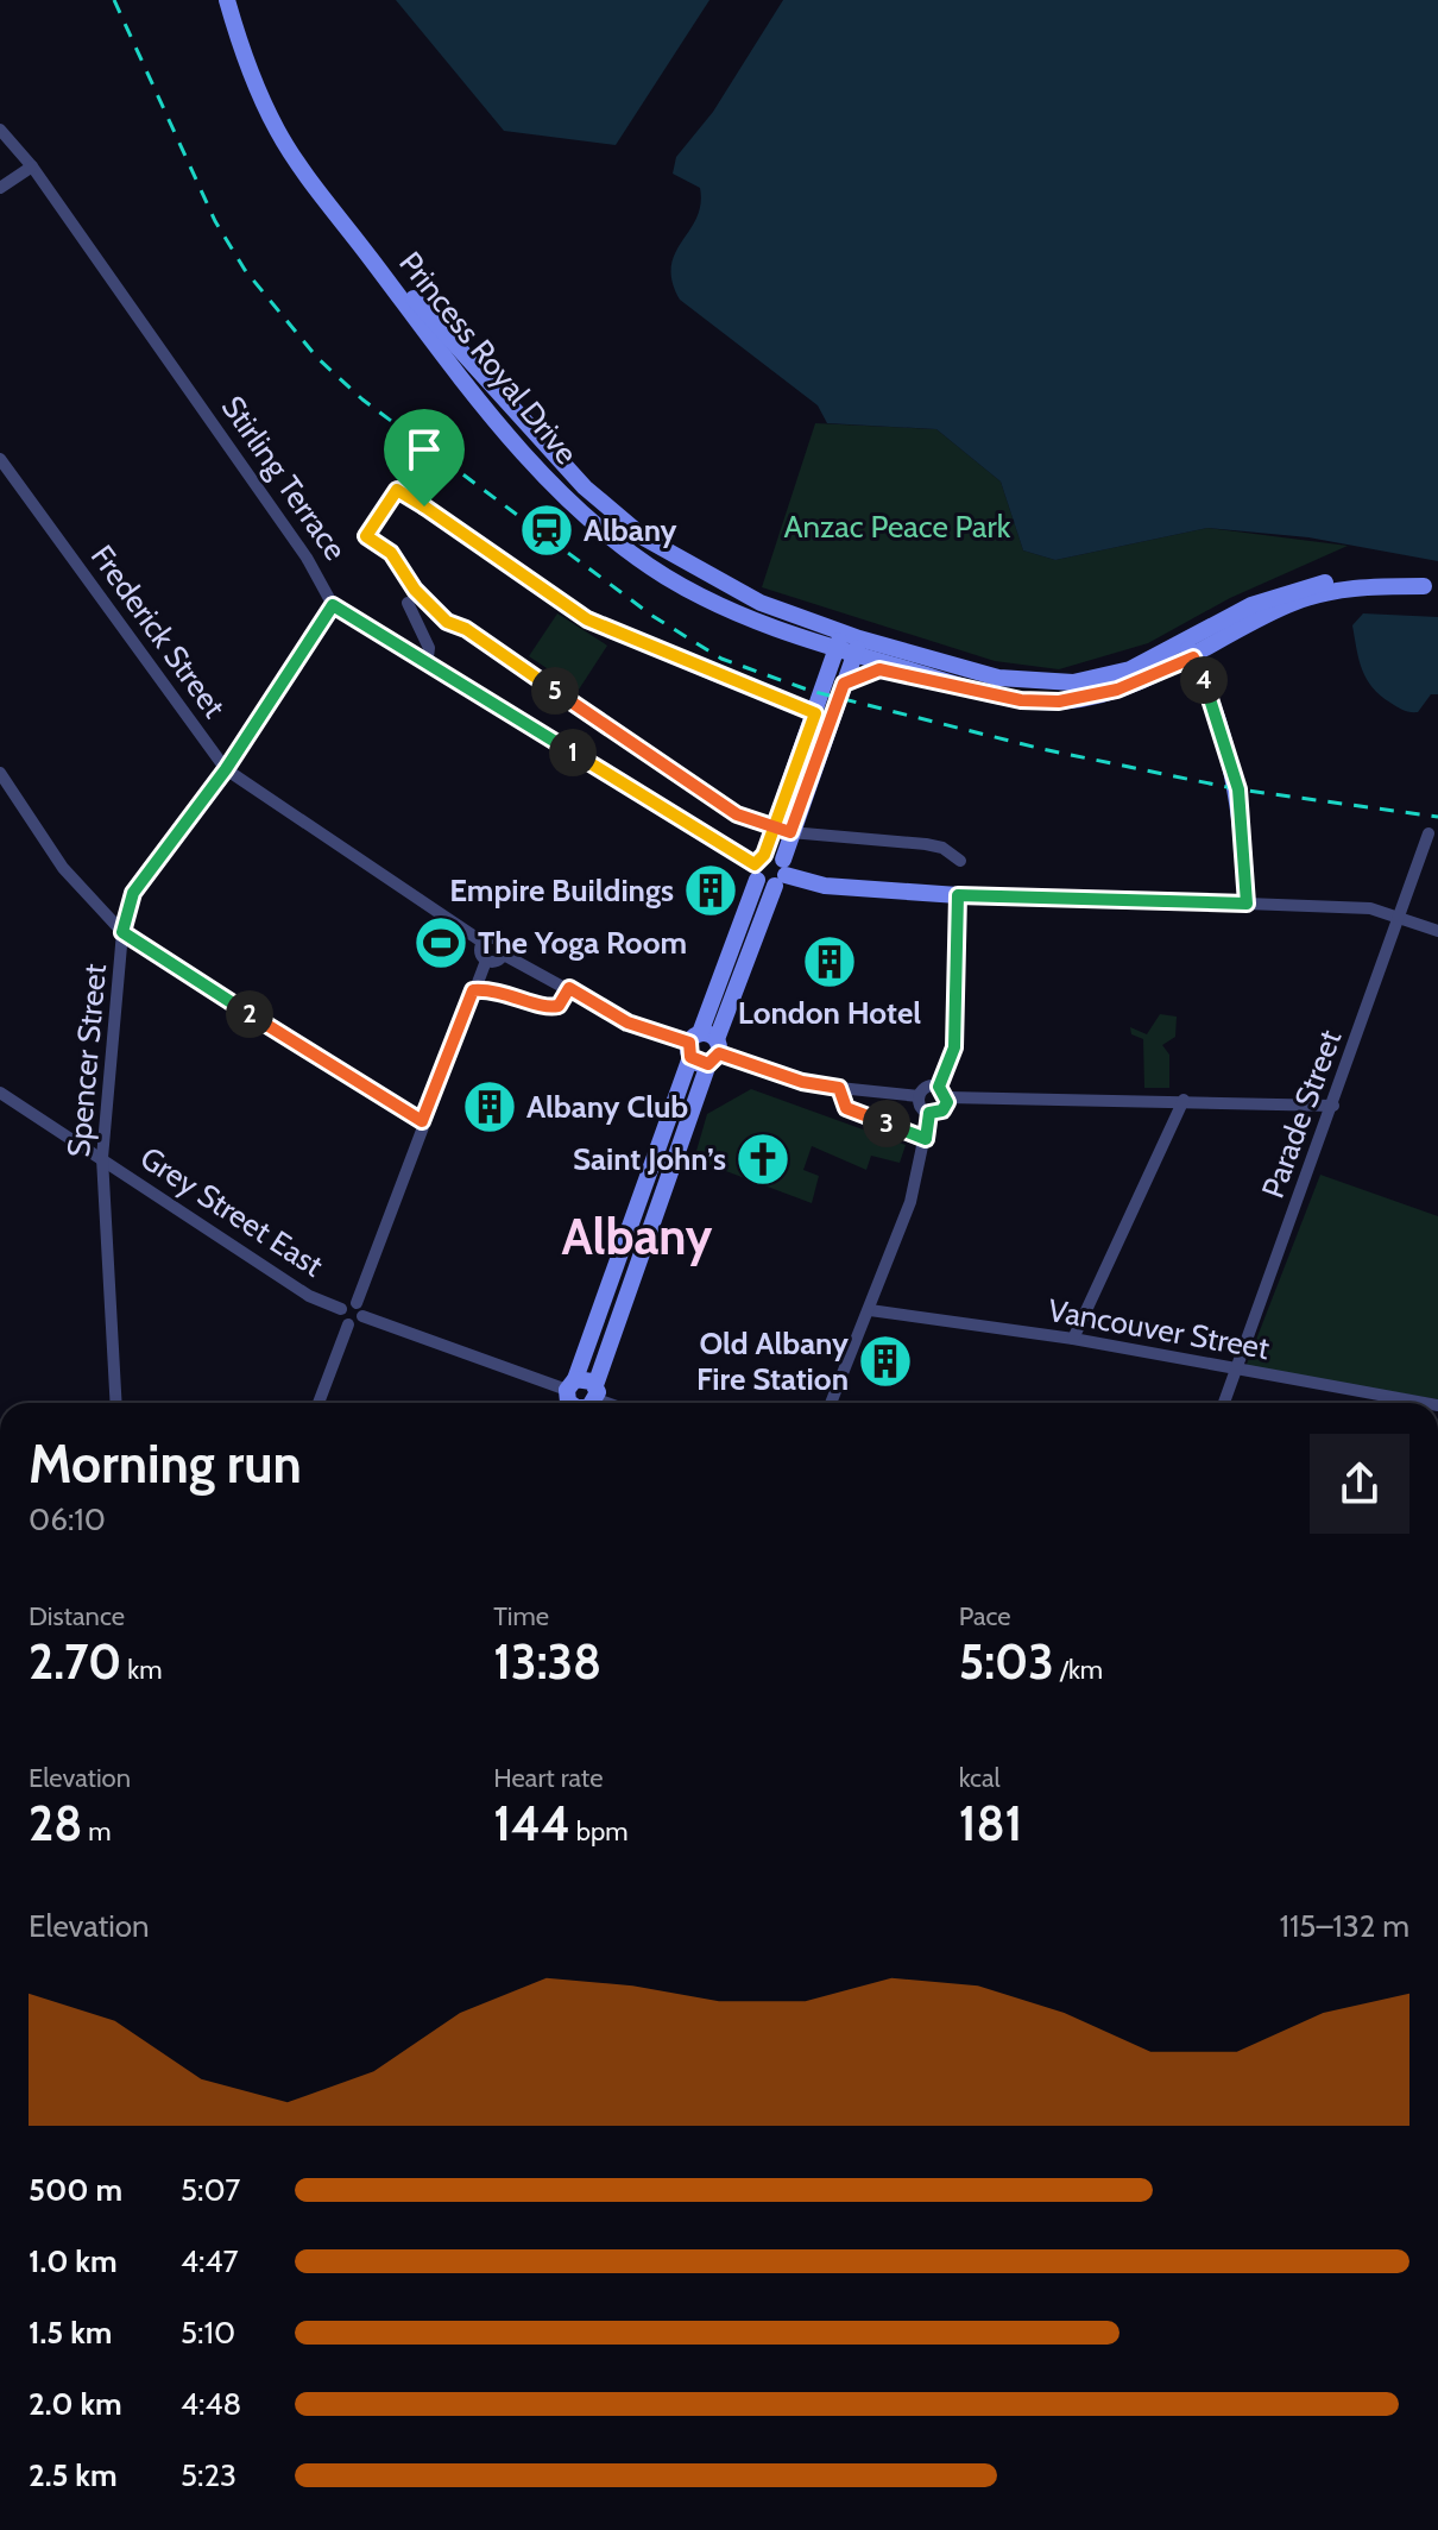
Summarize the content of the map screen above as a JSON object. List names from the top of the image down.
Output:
{
  "streets": {
    "main road": ["Princess Royal Drive"],
    "street": [
      "Stirling Terrace",
      "Frederick Street",
      "Spencer Street",
      "Parade Street",
      "Grey Street East",
      "Vancouver Street"
    ]
  },
  "crossings": [
    ["Stirling Terrace", "Spencer Street"],
    ["Frederick Street", "Spencer Street"],
    ["Spencer Street", "Grey Street East"],
    ["Parade Street", "Vancouver Street"]
  ],
  "districts": ["Albany"],
  "parks": ["Anzac Peace Park"],
  "places": {
    "station": ["Albany"],
    "building": [
      "Empire Buildings",
      "London Hotel",
      "Albany Club",
      "Old Albany Fire Station"
    ],
    "sports": ["The Yoga Room"],
    "church": ["Saint John’s"]
  },
  "page": {
    "pins": [
      "4",
      "5",
      "1",
      "2",
      "3"
    ],
    "heading": ["Morning run", "06:10"],
    "stats": [
      ["Distance", "2.70 km"],
      ["Time", "13:38"],
      ["Pace", "5:03 /km"],
      ["Elevation", "28 m"],
      ["Heart rate", "144 bpm"],
      ["kcal", "181"]
    ],
    "chart": ["Elevation", "115–132 m"],
    "list": [
      {
        "name": "500 m",
        "note": "5:07"
      },
      {
        "name": "1.0 km",
        "note": "4:47"
      },
      {
        "name": "1.5 km",
        "note": "5:10"
      },
      {
        "name": "2.0 km",
        "note": "4:48"
      },
      {
        "name": "2.5 km",
        "note": "5:23"
      }
    ]
  }
}
